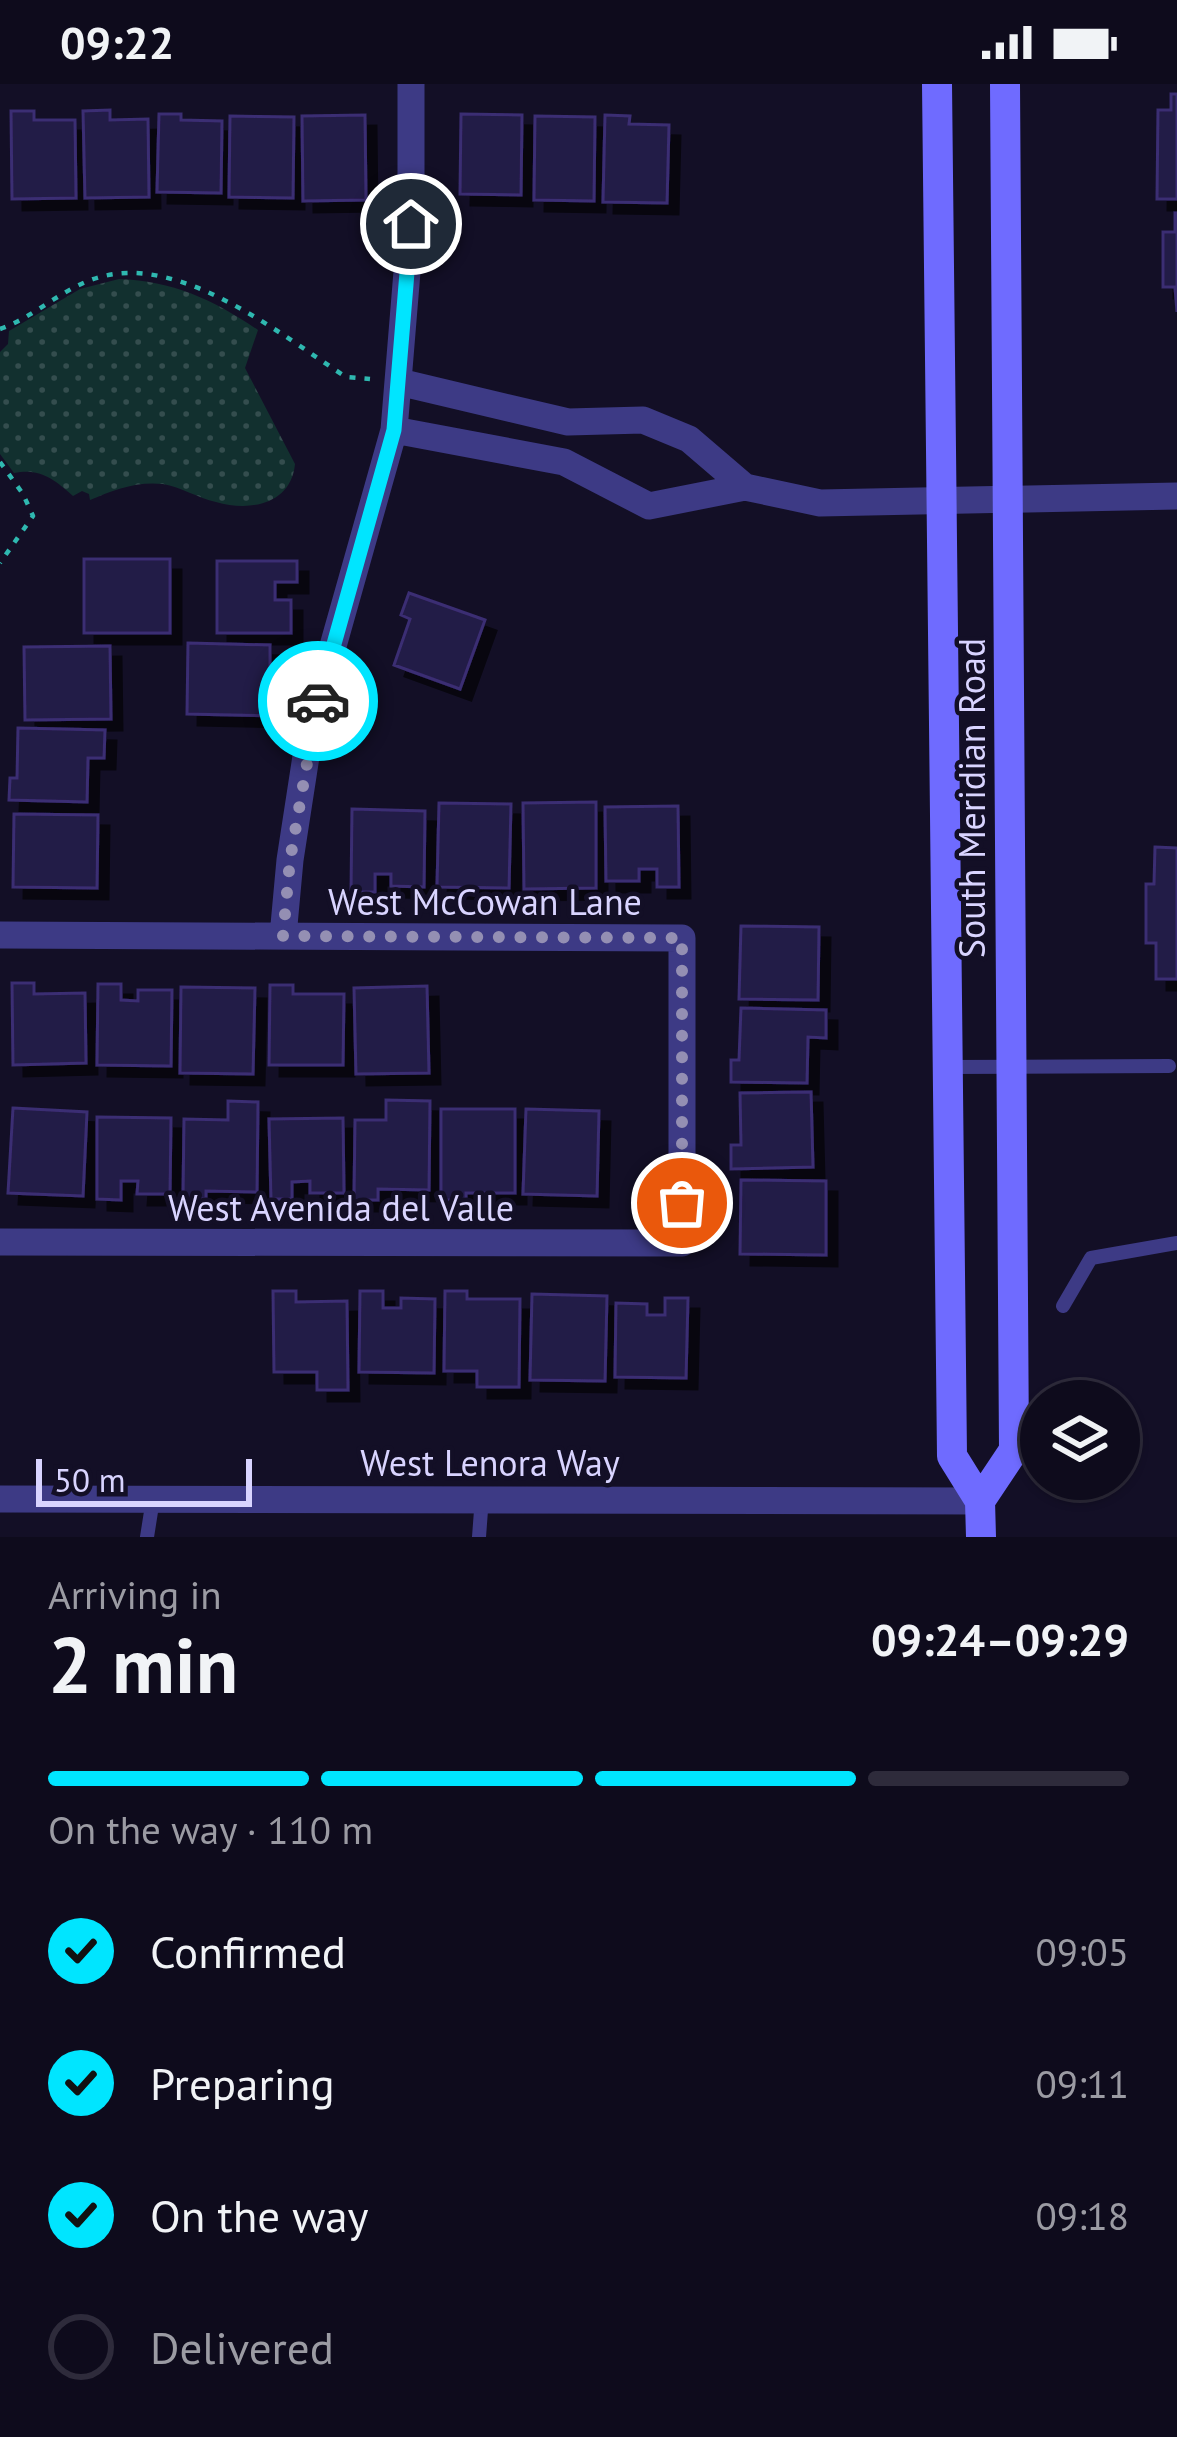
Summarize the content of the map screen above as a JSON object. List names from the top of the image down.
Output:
{
  "streets": {
    "street": [
      "South Meridian Road",
      "West McCowan Lane",
      "West Avenida del Valle",
      "West Lenora Way"
    ]
  },
  "crossings": [
    ["South Meridian Road", "West Lenora Way"],
    ["West McCowan Lane", "West Avenida del Valle"]
  ],
  "scale_bar": "50 m",
  "page": {
    "status": "09:22",
    "scale": "50 m",
    "heading": ["2 min", "Arriving in", "09:24–09:29"],
    "bar": "On the way · 110 m",
    "list": [
      ["Confirmed", "09:05"],
      ["Preparing", "09:11"],
      ["On the way", "09:18"],
      "Delivered"
    ]
  }
}
